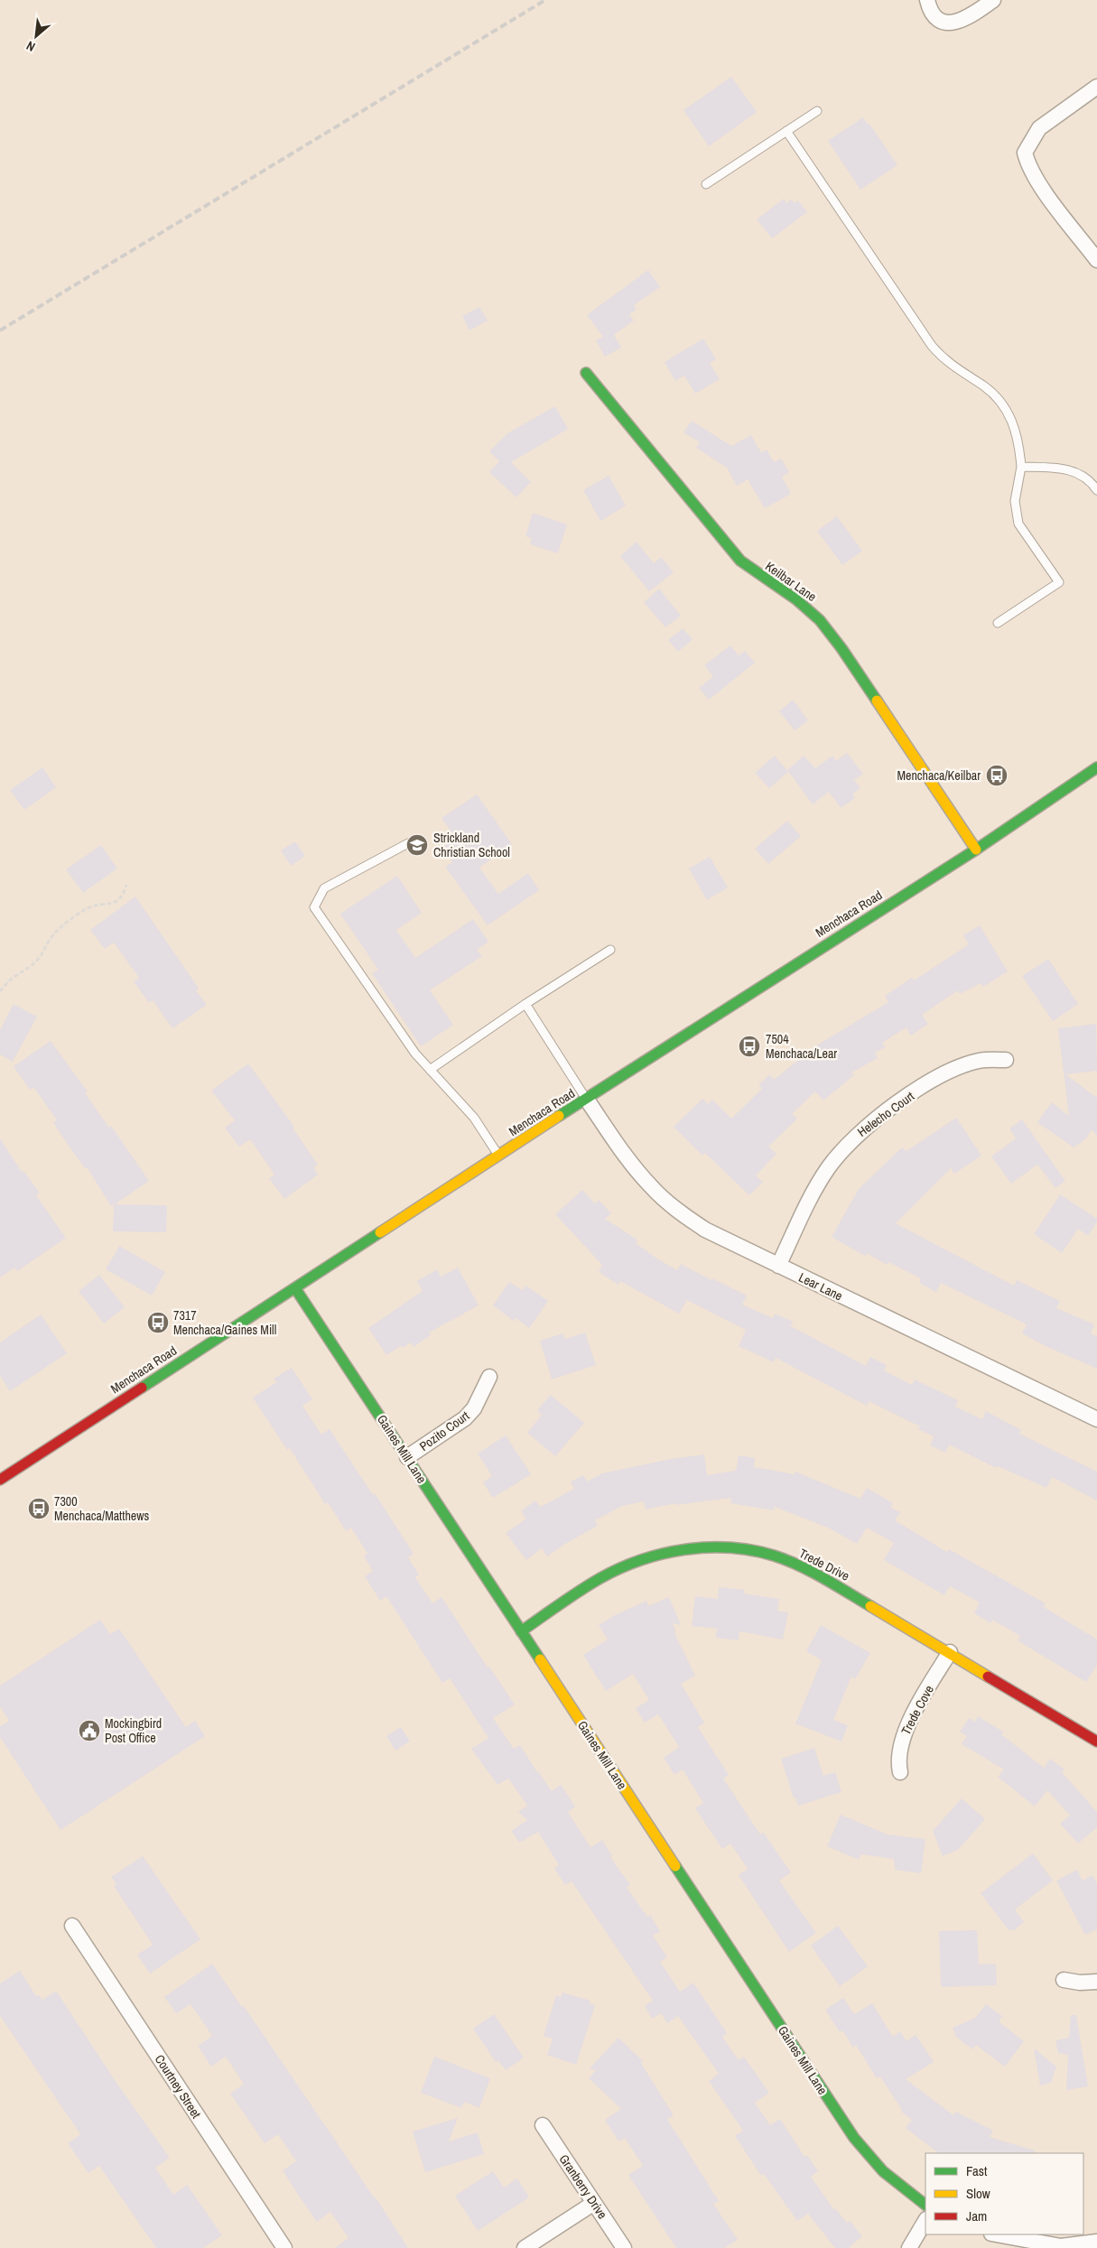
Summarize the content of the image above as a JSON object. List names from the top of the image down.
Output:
{
  "streets": {
    "street": [
      "Keilbar Lane",
      "Menchaca Road",
      "Helecho Court",
      "Lear Lane",
      "Pozito Court",
      "Gaines Mill Lane",
      "Trede Drive",
      "Trede Cove",
      "Courtney Street",
      "Granberry Drive"
    ]
  },
  "crossings": [
    ["Keilbar Lane", "Menchaca Road"],
    ["Menchaca Road", "Lear Lane"],
    ["Menchaca Road", "Gaines Mill Lane"],
    ["Helecho Court", "Lear Lane"],
    ["Pozito Court", "Gaines Mill Lane"],
    ["Gaines Mill Lane", "Trede Drive"],
    ["Trede Drive", "Trede Cove"]
  ],
  "places": {
    "bus stop": [
      "Menchaca/Keilbar",
      "7504 Menchaca/Lear",
      "7317 Menchaca/Gaines Mill",
      "7300 Menchaca/Matthews"
    ],
    "school or university": ["Strickland Christian School"],
    "public building": ["Mockingbird Post Office"]
  },
  "legend": ["Fast", "Slow", "Jam"],
  "north": "bottom left"
}
